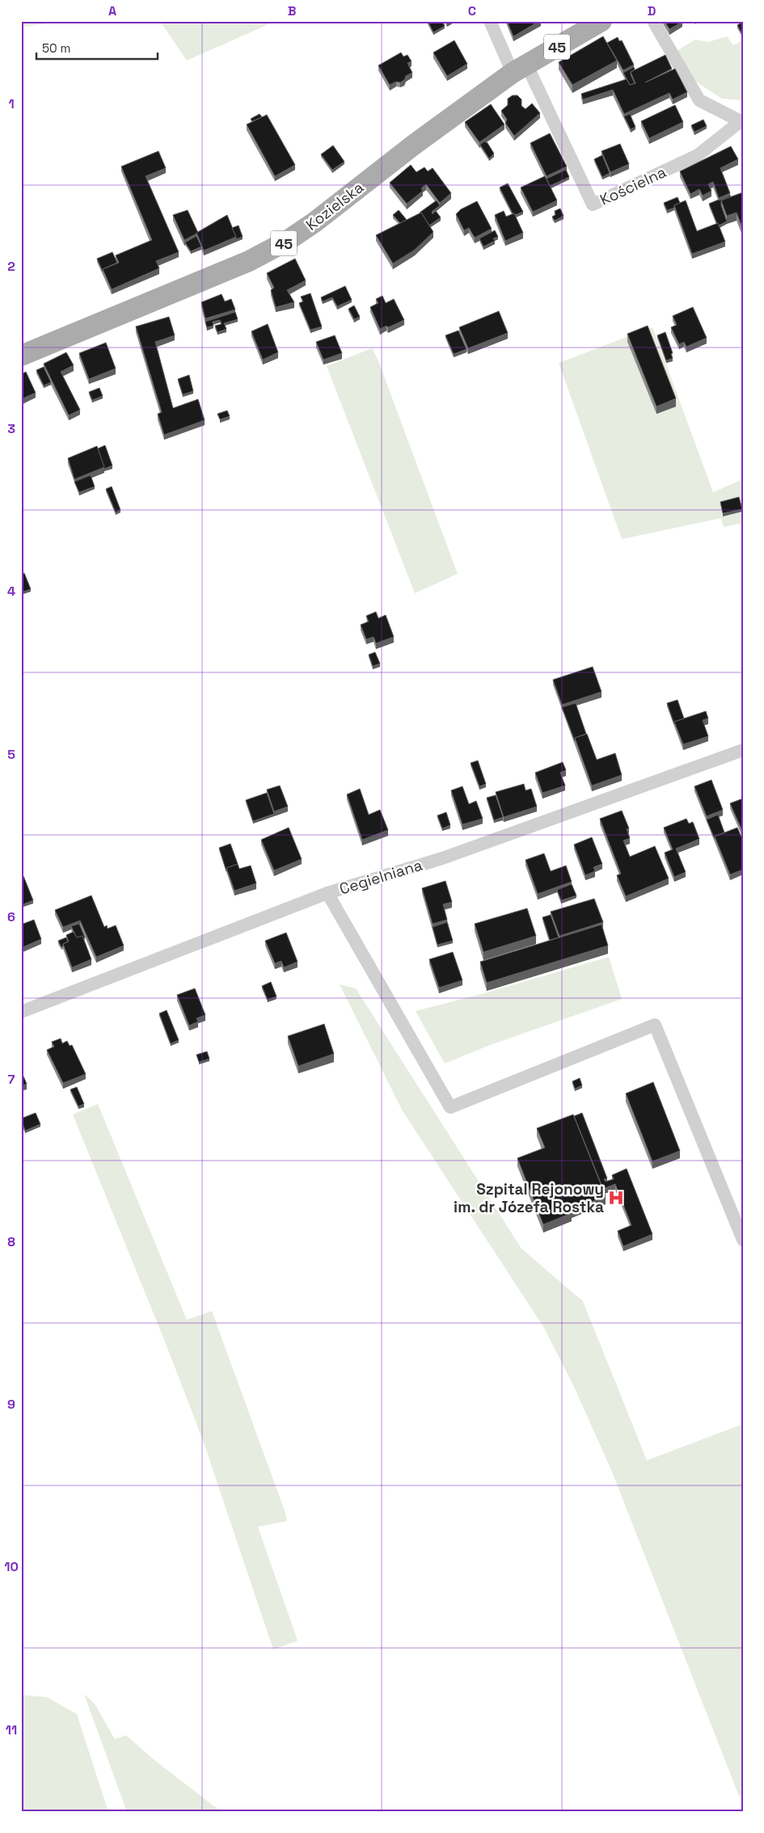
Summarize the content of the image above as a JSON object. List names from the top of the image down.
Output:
{
  "streets": {
    "main road": ["45", "Kozielska"],
    "street": ["Kościelna", "Cegielniana"]
  },
  "crossings": [
    ["Kościelna", "Kozielska"]
  ],
  "places": {
    "hospital": ["Szpital Rejonowy im. dr Józefa Rostka"]
  },
  "scale_bar": "50 m",
  "grid": {
    "columns": [
      "A",
      "B",
      "C",
      "D"
    ],
    "rows": [
      "1",
      "2",
      "3",
      "4",
      "5",
      "6",
      "7",
      "8",
      "9",
      "10",
      "11"
    ]
  }
}
